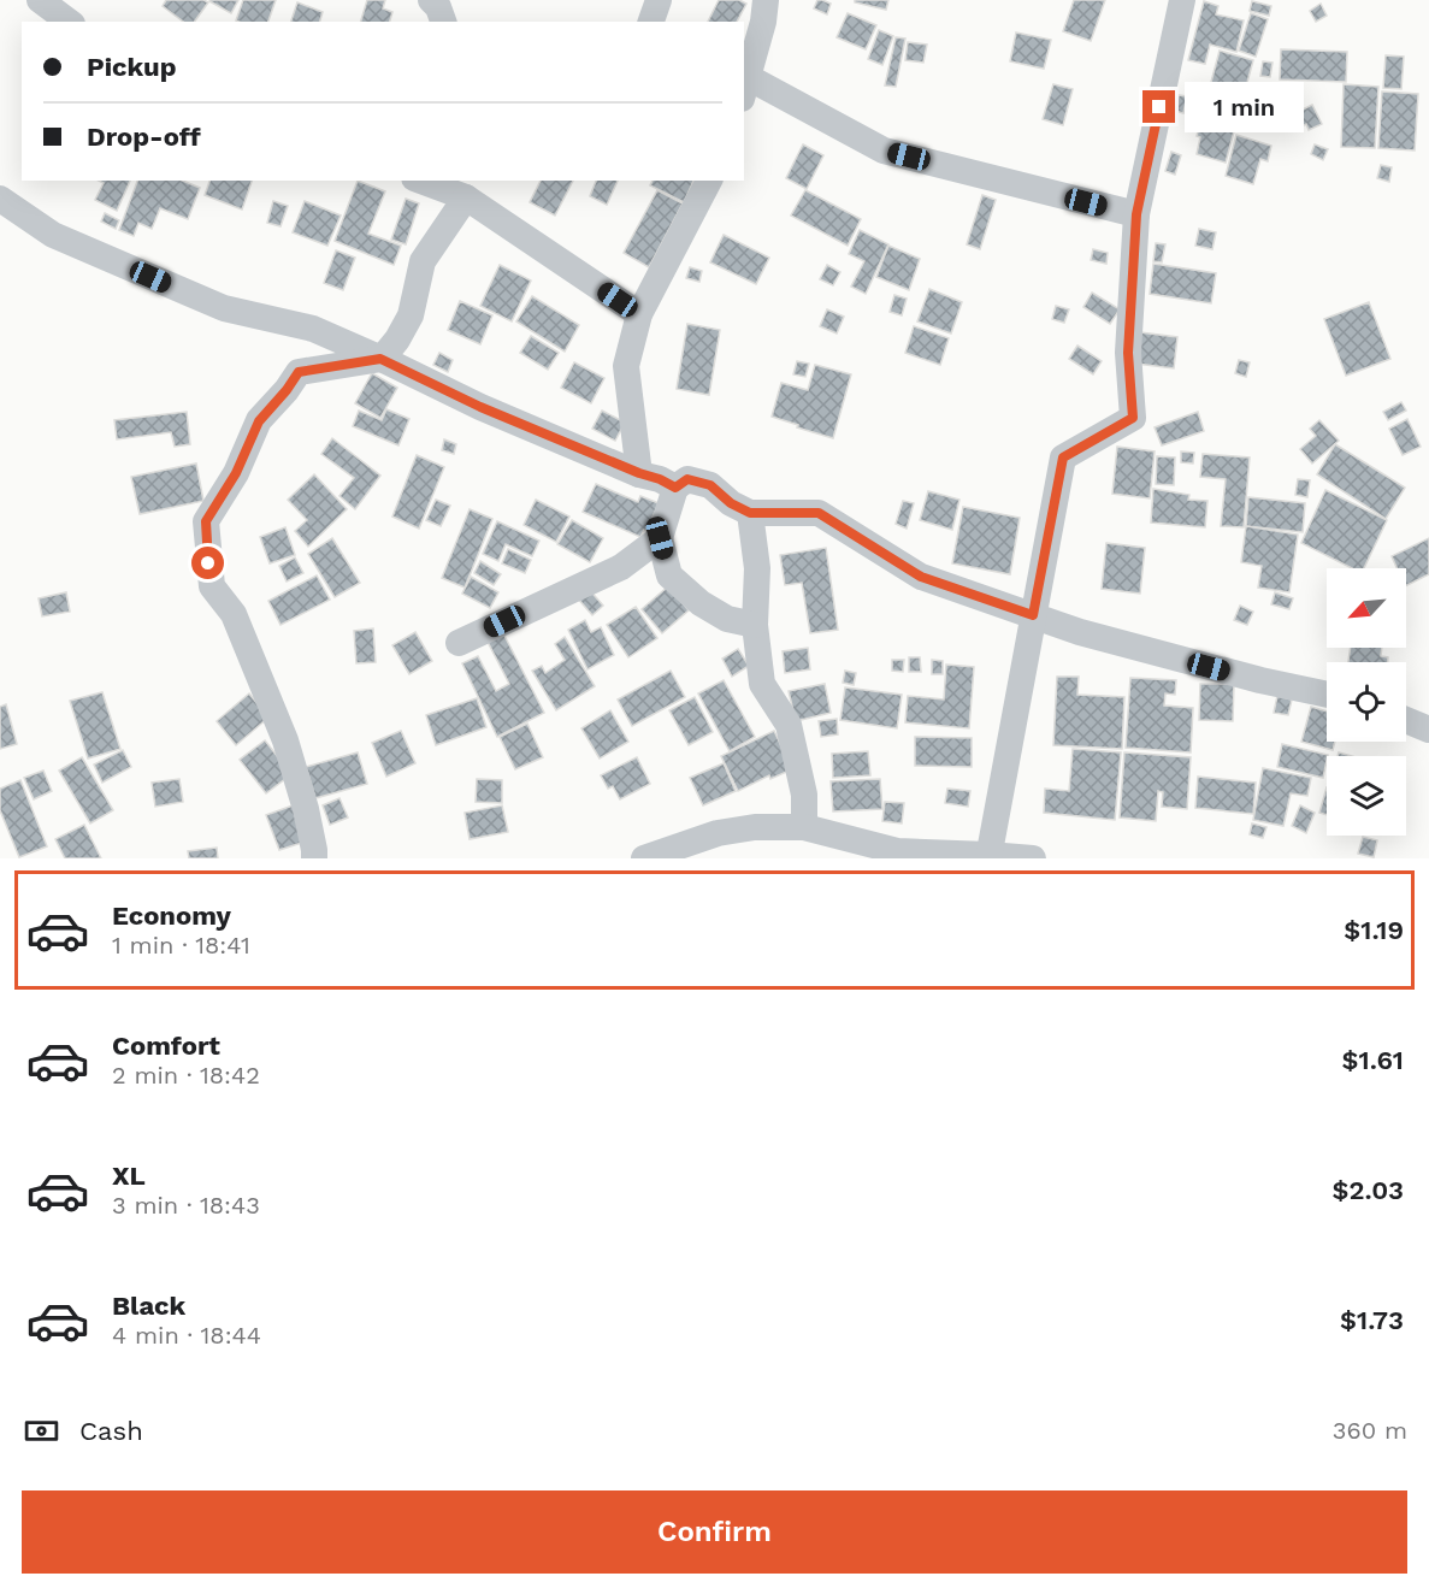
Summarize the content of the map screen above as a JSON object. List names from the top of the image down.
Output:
{
  "north": "bottom left",
  "page": {
    "banner": ["Pickup", "Drop-off"],
    "bubble": "1 min",
    "list": [
      {
        "name": "Economy",
        "note": "1 min · 18:41",
        "value": "$1.19"
      },
      {
        "name": "Comfort",
        "note": "2 min · 18:42",
        "value": "$1.61"
      },
      {
        "name": "XL",
        "note": "3 min · 18:43",
        "value": "$2.03"
      },
      {
        "name": "Black",
        "note": "4 min · 18:44",
        "value": "$1.73"
      }
    ],
    "pay": ["Cash", "360 m"],
    "buttons": "Confirm"
  }
}
